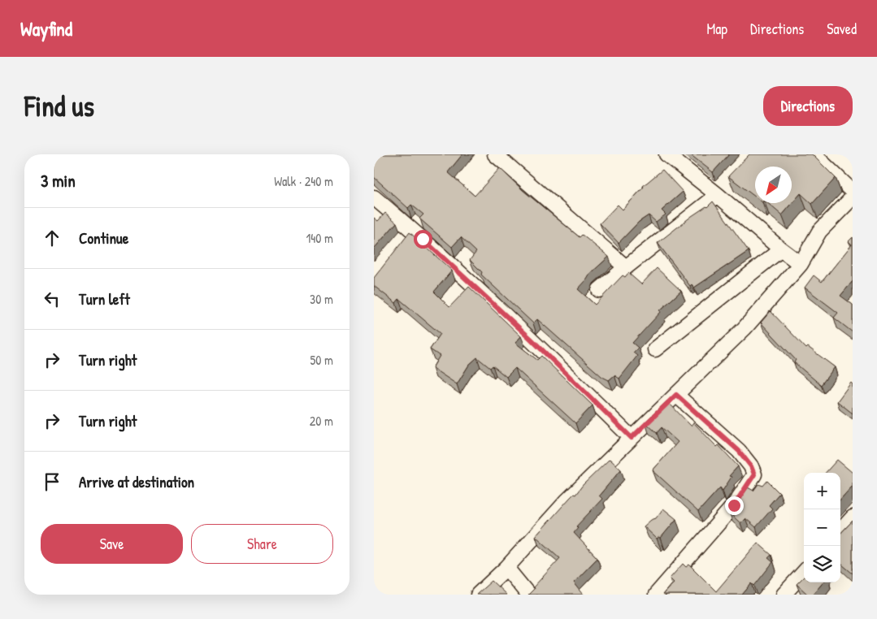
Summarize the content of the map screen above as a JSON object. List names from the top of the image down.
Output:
{
  "north": "bottom left",
  "page": {
    "header": "Wayfind",
    "nav": ["Map", "Directions", "Saved"],
    "buttons": [
      "Directions",
      ["Save", "Share"]
    ],
    "title": "Find us",
    "heading": ["3 min", "Walk · 240 m"],
    "list": [
      ["Continue", "140 m"],
      ["Turn left", "30 m"],
      ["Turn right", "50 m"],
      ["Turn right", "20 m"],
      "Arrive at destination"
    ],
    "map_buttons": ["+", "−"]
  }
}
